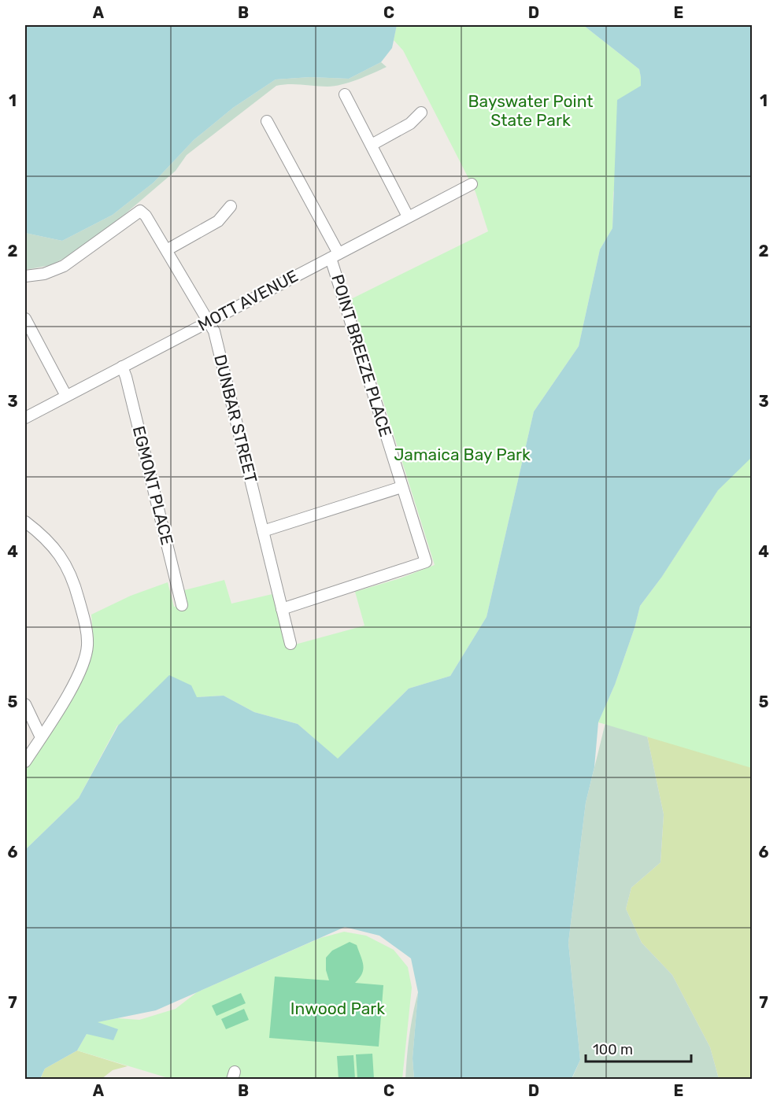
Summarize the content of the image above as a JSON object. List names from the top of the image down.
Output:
{
  "streets": {
    "street": [
      "MOTT AVENUE",
      "POINT BREEZE PLACE",
      "DUNBAR STREET",
      "EGMONT PLACE"
    ]
  },
  "crossings": [
    ["MOTT AVENUE", "POINT BREEZE PLACE"],
    ["MOTT AVENUE", "DUNBAR STREET"],
    ["MOTT AVENUE", "EGMONT PLACE"],
    ["POINT BREEZE PLACE", "DUNBAR STREET"]
  ],
  "parks": ["Bayswater Point State Park", "Jamaica Bay Park", "Inwood Park"],
  "scale_bar": "100 m",
  "grid": {
    "columns": [
      "A",
      "B",
      "C",
      "D",
      "E"
    ],
    "rows": [
      "1",
      "2",
      "3",
      "4",
      "5",
      "6",
      "7"
    ]
  }
}
